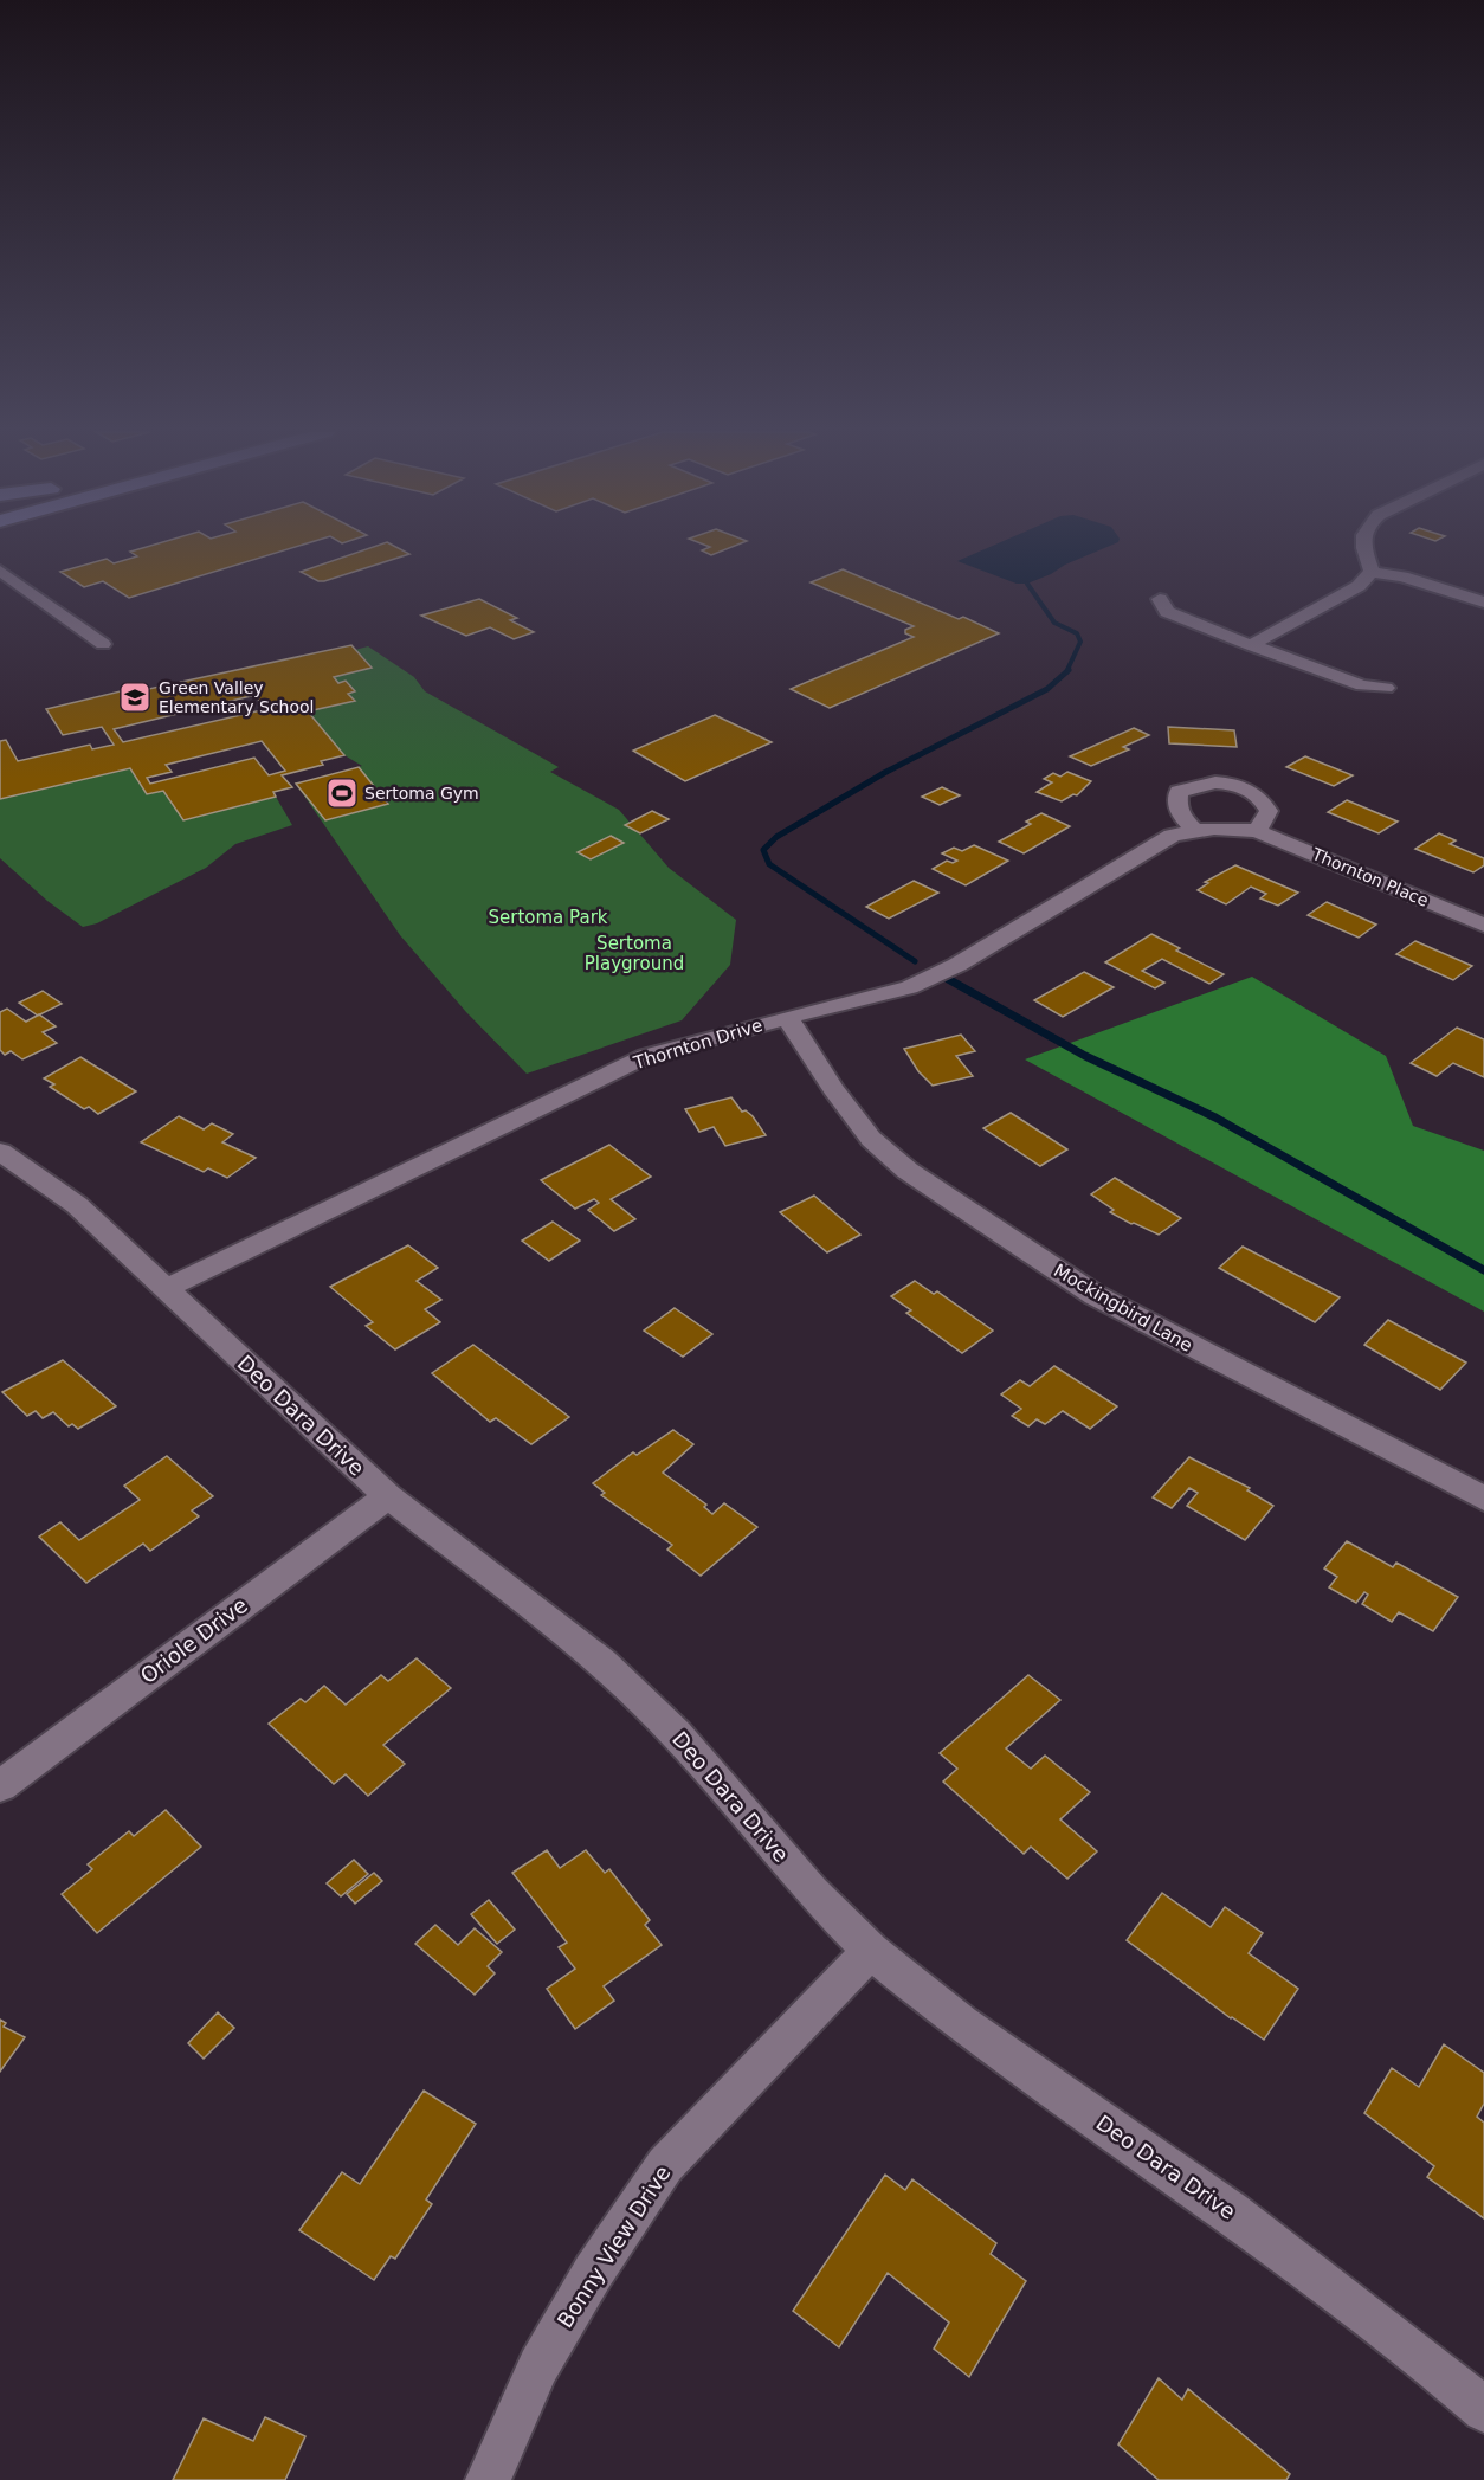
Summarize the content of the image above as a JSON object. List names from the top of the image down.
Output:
{
  "streets": {
    "street": [
      "Thornton Place",
      "Thornton Drive",
      "Mockingbird Lane",
      "Deo Dara Drive",
      "Oriole Drive",
      "Bonny View Drive"
    ]
  },
  "crossings": [
    ["Thornton Place", "Thornton Drive"],
    ["Thornton Drive", "Mockingbird Lane"],
    ["Thornton Drive", "Deo Dara Drive"],
    ["Deo Dara Drive", "Oriole Drive"],
    ["Deo Dara Drive", "Bonny View Drive"]
  ],
  "parks": ["Sertoma Park", "Sertoma Playground"],
  "places": {
    "school or university": ["Green Valley Elementary School"],
    "sports": ["Sertoma Gym"]
  }
}
